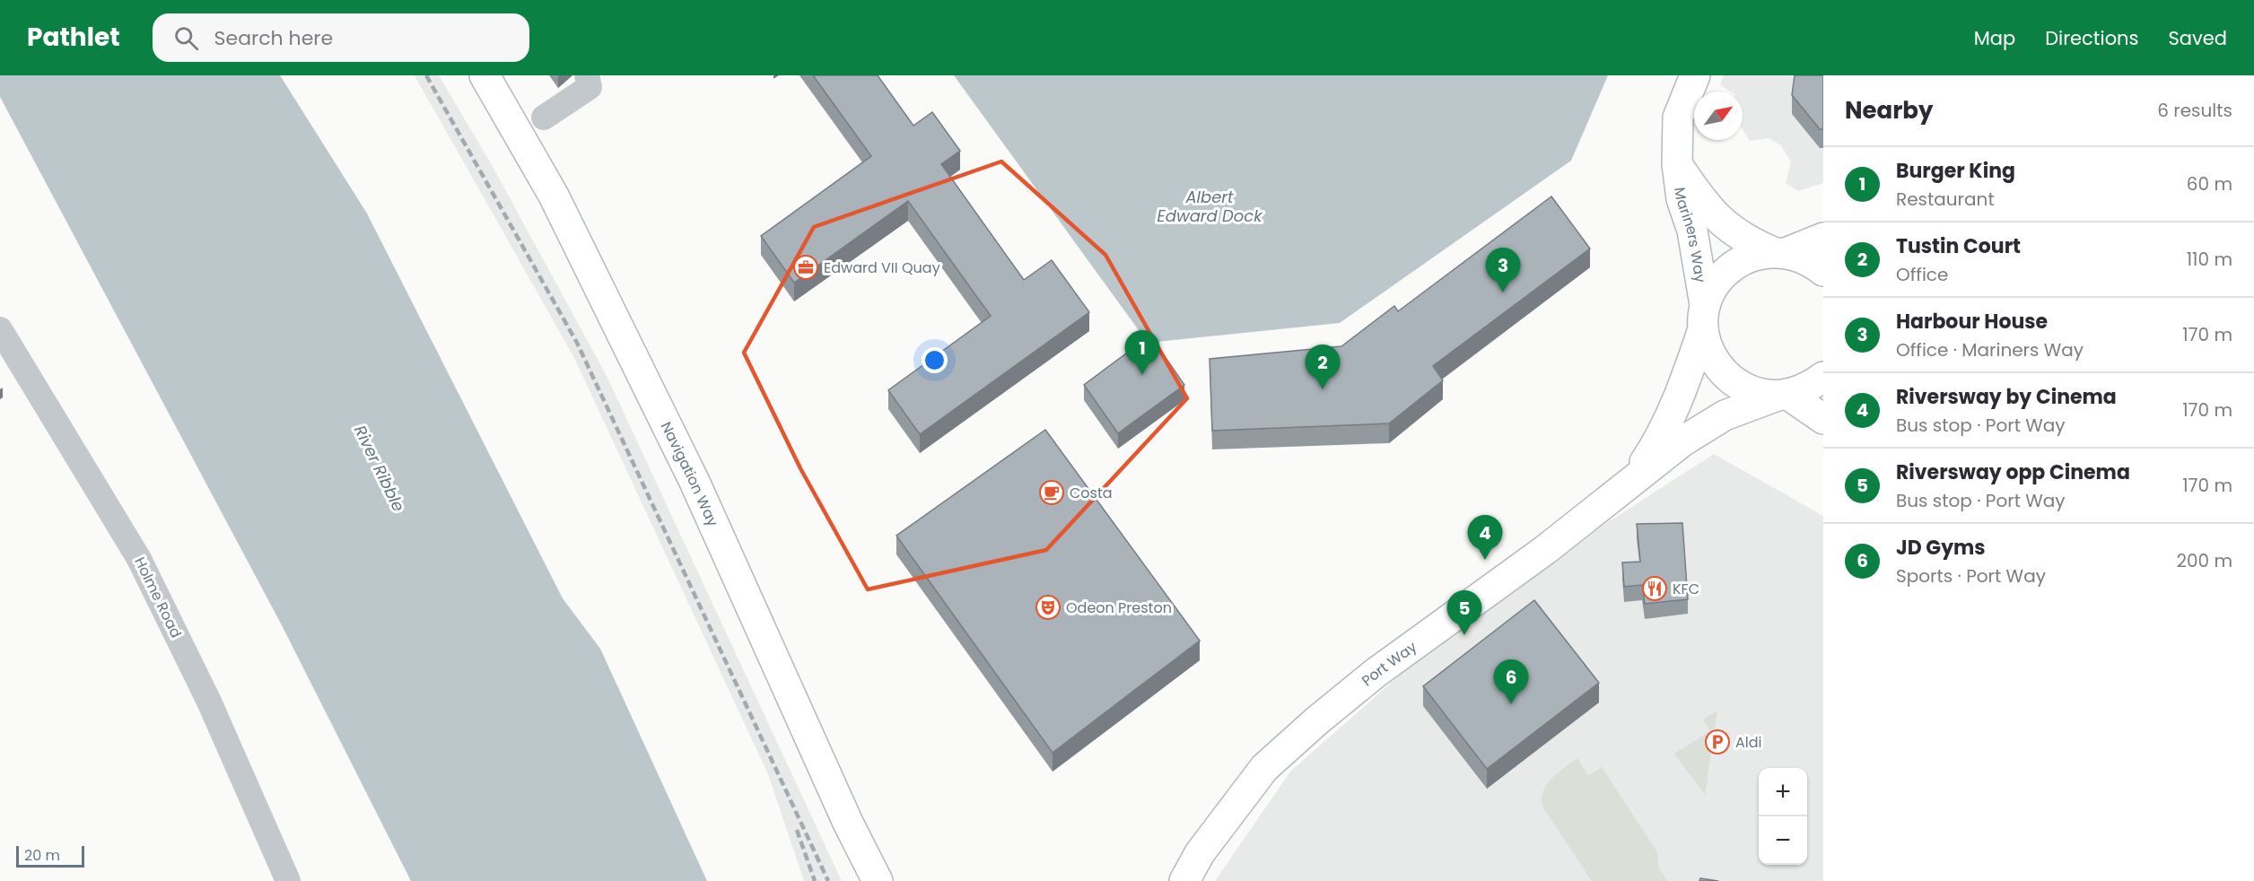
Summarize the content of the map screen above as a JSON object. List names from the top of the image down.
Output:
{
  "streets": {
    "street": [
      "Mariners Way",
      "Navigation Way",
      "Holme Road",
      "Port Way"
    ]
  },
  "crossings": [
    ["Mariners Way", "Port Way"]
  ],
  "water": ["Albert Edward Dock", "River Ribble"],
  "places": {
    "office": ["Edward VII Quay"],
    "cafe": ["Costa"],
    "restaurant": ["KFC"],
    "theatre": ["Odeon Preston"],
    "parking": ["Aldi"]
  },
  "scale_bar": "20 m",
  "north": "top right",
  "page": {
    "header": "Pathlet",
    "search": "Search here",
    "nav": ["Map", "Directions", "Saved"],
    "heading": ["Nearby", "6 results"],
    "list": [
      {
        "mark": "1",
        "name": "Burger King",
        "note": "Restaurant",
        "value": "60 m"
      },
      {
        "mark": "2",
        "name": "Tustin Court",
        "note": "Office",
        "value": "110 m"
      },
      {
        "mark": "3",
        "name": "Harbour House",
        "note": "Office · Mariners Way",
        "value": "170 m"
      },
      {
        "mark": "4",
        "name": "Riversway by Cinema",
        "note": "Bus stop · Port Way",
        "value": "170 m"
      },
      {
        "mark": "5",
        "name": "Riversway opp Cinema",
        "note": "Bus stop · Port Way",
        "value": "170 m"
      },
      {
        "mark": "6",
        "name": "JD Gyms",
        "note": "Sports · Port Way",
        "value": "200 m"
      }
    ],
    "pins": [
      "3",
      "1",
      "2",
      "4",
      "5",
      "6"
    ],
    "map_buttons": ["+", "−"],
    "scale": "20 m"
  }
}
